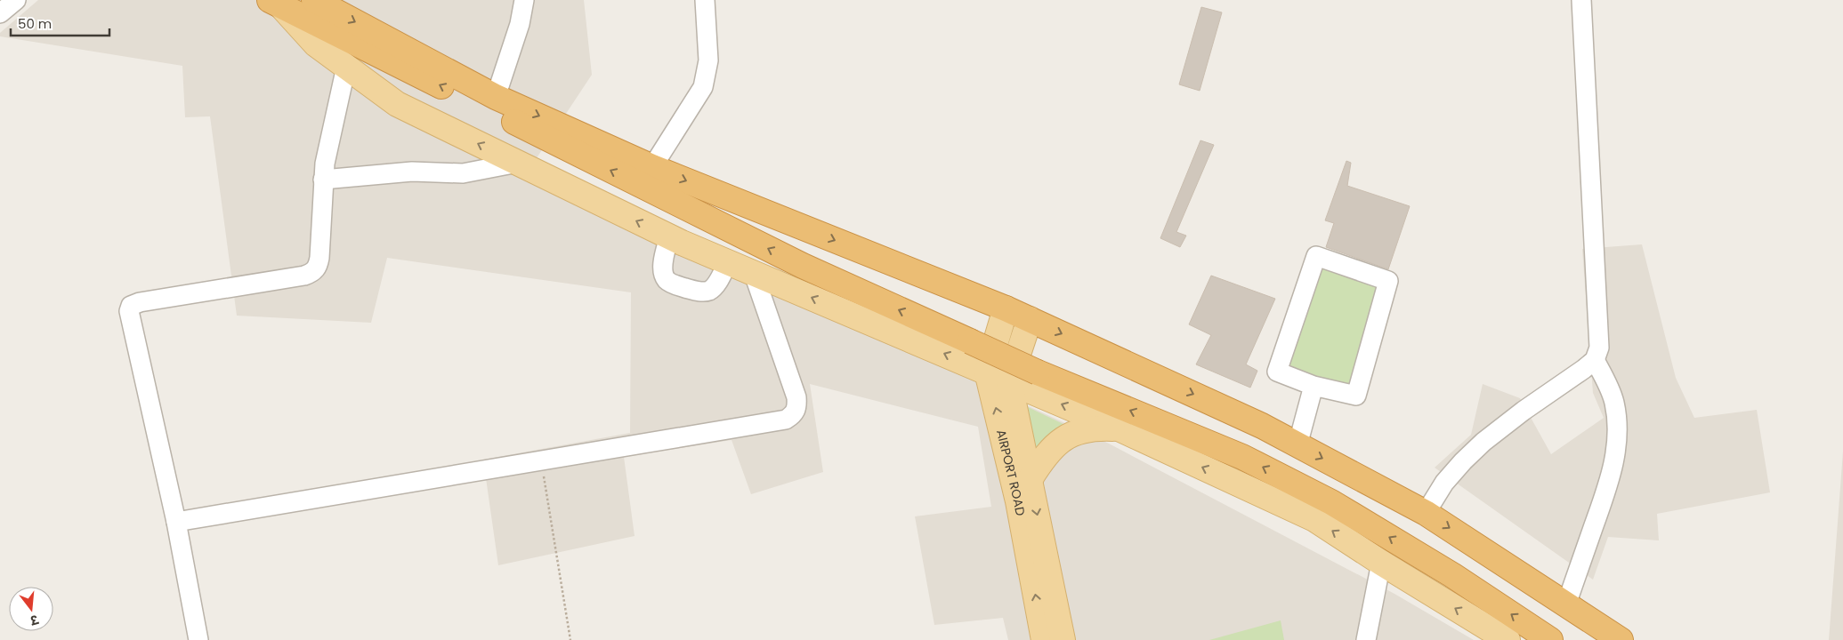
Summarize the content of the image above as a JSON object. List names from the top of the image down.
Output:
{
  "streets": {
    "main road": ["AIRPORT ROAD"]
  },
  "scale_bar": "50 m",
  "north": "bottom"
}
